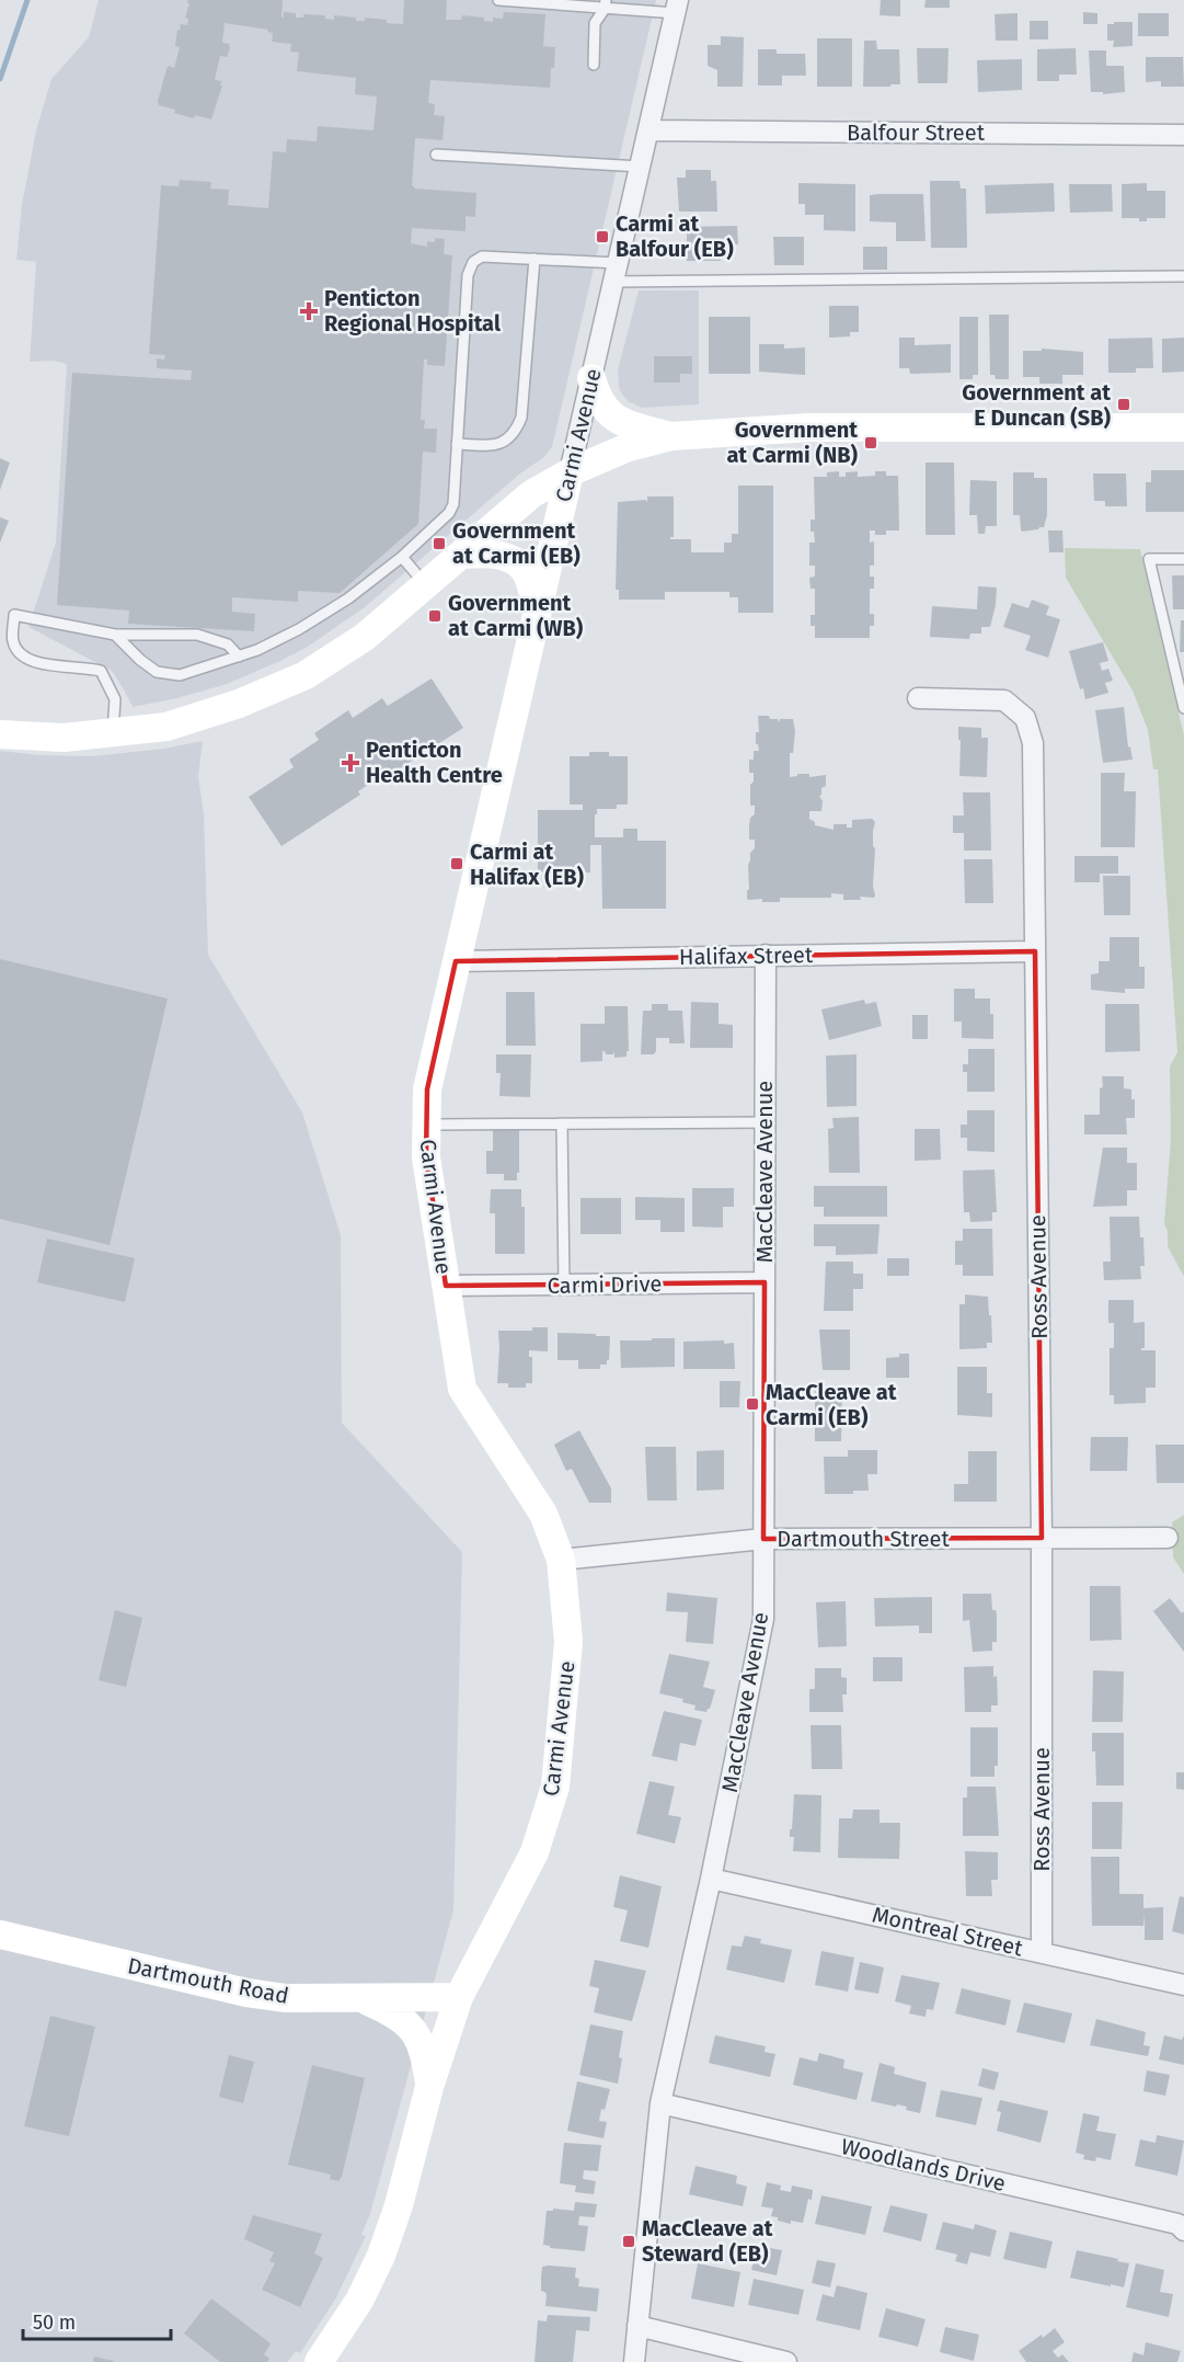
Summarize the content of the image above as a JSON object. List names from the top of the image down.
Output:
{
  "streets": {
    "street": [
      "Balfour Street",
      "Carmi Avenue",
      "Halifax Street",
      "MacCleave Avenue",
      "Ross Avenue",
      "Carmi Drive",
      "Dartmouth Street",
      "Montreal Street",
      "Dartmouth Road",
      "Woodlands Drive"
    ]
  },
  "crossings": [
    ["Balfour Street", "Carmi Avenue"],
    ["Carmi Avenue", "Halifax Street"],
    ["Carmi Avenue", "Carmi Drive"],
    ["Carmi Avenue", "Dartmouth Street"],
    ["Carmi Avenue", "Dartmouth Road"],
    ["Halifax Street", "MacCleave Avenue"],
    ["Halifax Street", "Ross Avenue"],
    ["MacCleave Avenue", "Carmi Drive"],
    ["MacCleave Avenue", "Dartmouth Street"],
    ["MacCleave Avenue", "Montreal Street"],
    ["MacCleave Avenue", "Woodlands Drive"],
    ["Ross Avenue", "Dartmouth Street"],
    ["Ross Avenue", "Montreal Street"]
  ],
  "places": {
    "transit": [
      "Carmi at Balfour (EB)",
      "Government at E Duncan (SB)",
      "Government at Carmi (NB)",
      "Government at Carmi (EB)",
      "Government at Carmi (WB)",
      "Carmi at Halifax (EB)",
      "MacCleave at Carmi (EB)",
      "MacCleave at Steward (EB)"
    ],
    "health": ["Penticton Regional Hospital", "Penticton Health Centre"]
  },
  "scale_bar": "50 m"
}
